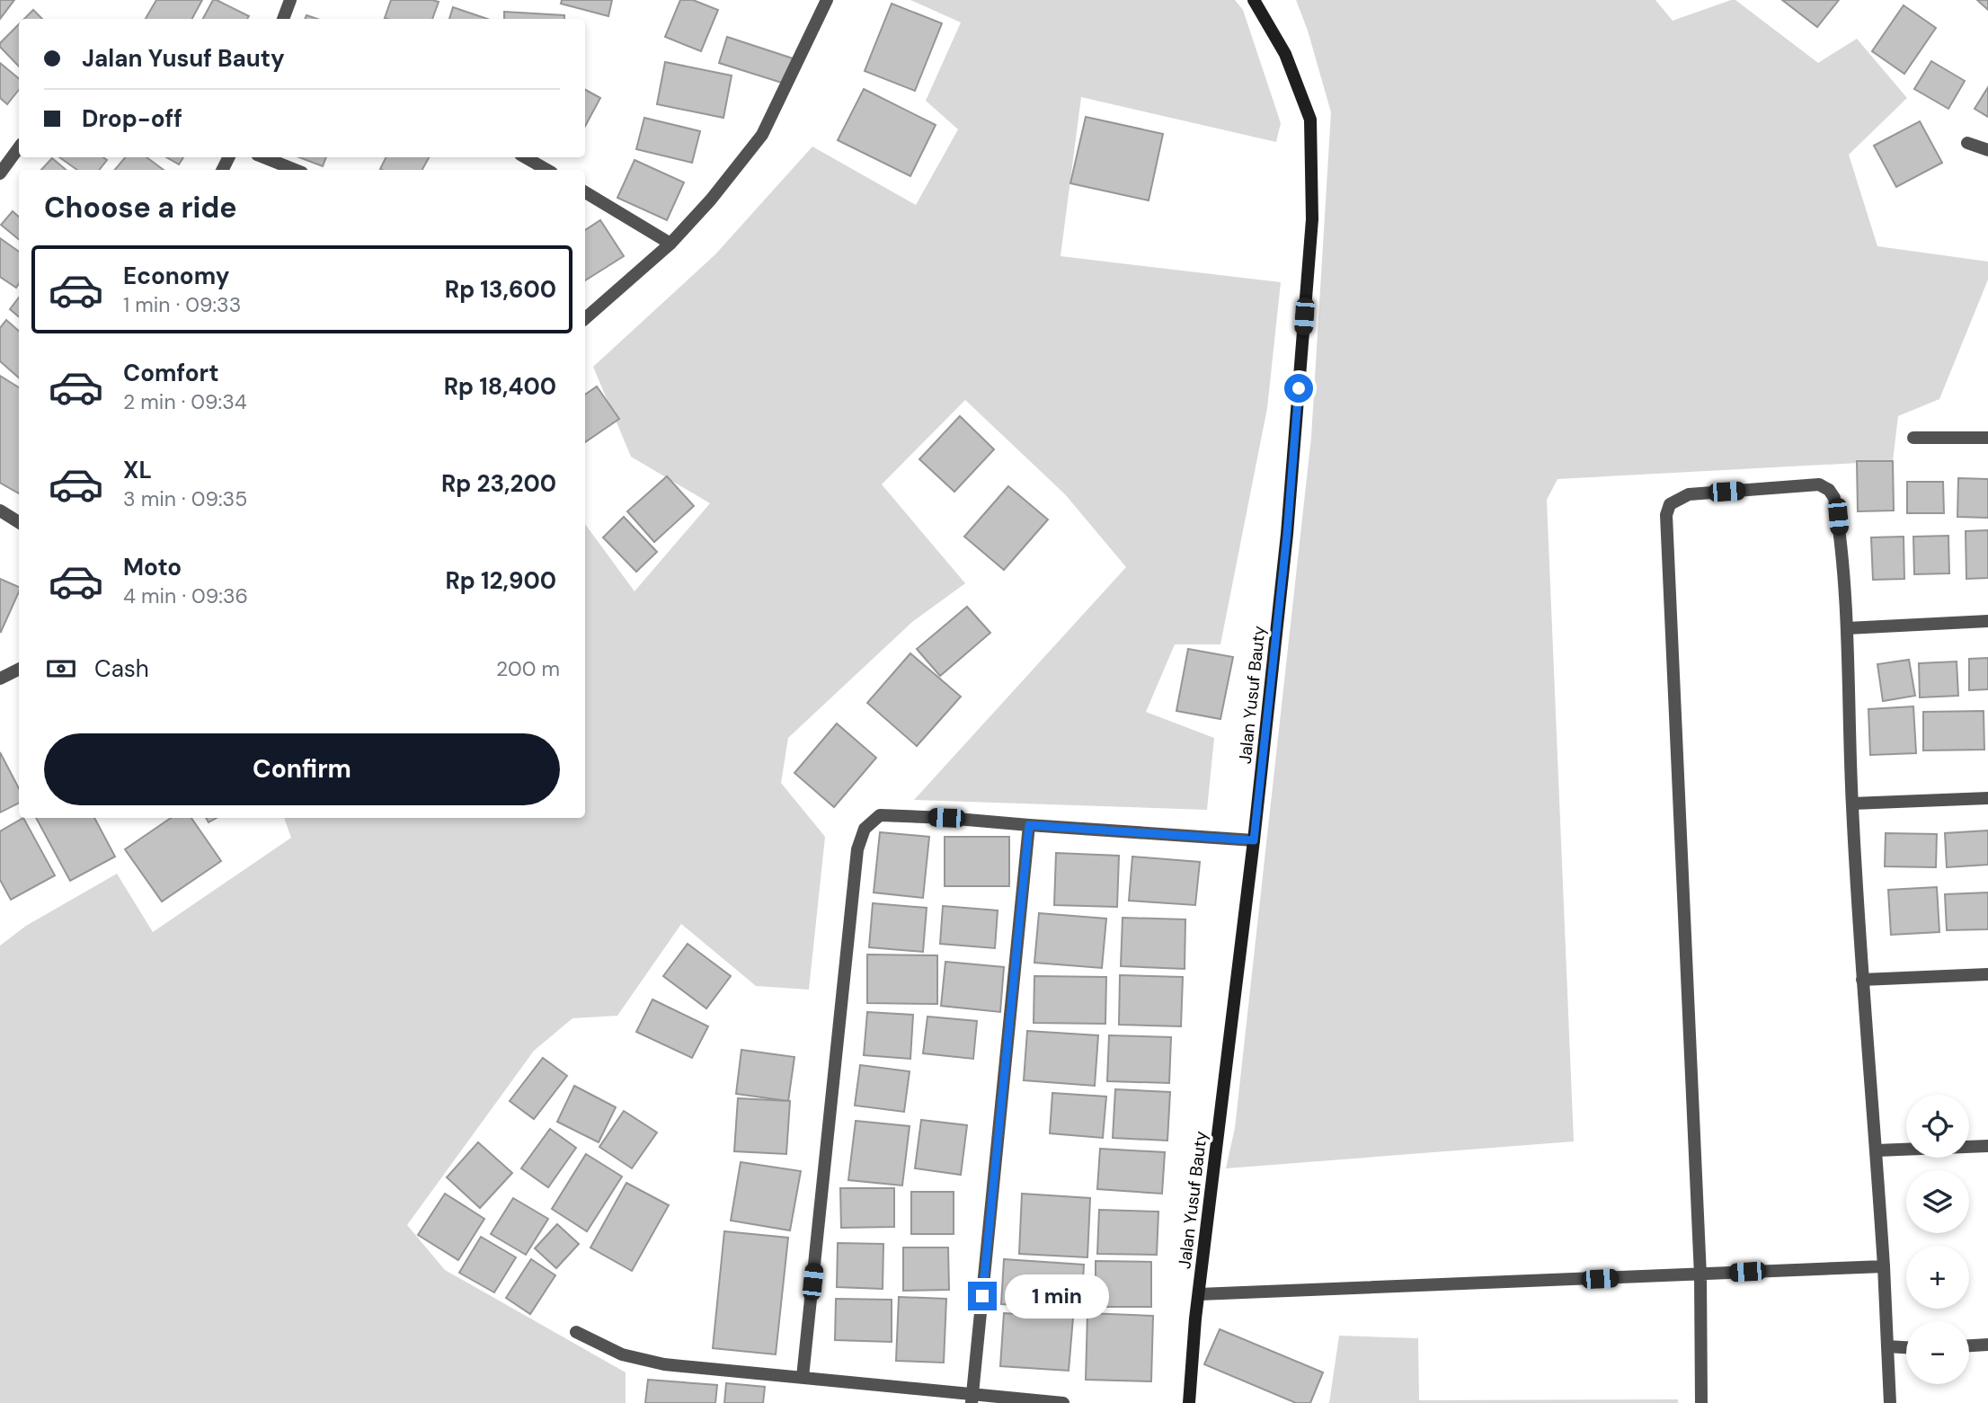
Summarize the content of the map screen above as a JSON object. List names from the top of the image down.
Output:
{
  "streets": {
    "street": ["Jalan Yusuf Bauty"]
  },
  "page": {
    "banner": ["Jalan Yusuf Bauty", "Drop-off"],
    "heading": "Choose a ride",
    "list": [
      {
        "name": "Economy",
        "note": "1 min · 09:33",
        "value": "Rp 13,600"
      },
      {
        "name": "Comfort",
        "note": "2 min · 09:34",
        "value": "Rp 18,400"
      },
      {
        "name": "XL",
        "note": "3 min · 09:35",
        "value": "Rp 23,200"
      },
      {
        "name": "Moto",
        "note": "4 min · 09:36",
        "value": "Rp 12,900"
      }
    ],
    "pay": ["Cash", "200 m"],
    "buttons": "Confirm",
    "map_buttons": ["+", "−"],
    "bubble": "1 min"
  }
}
